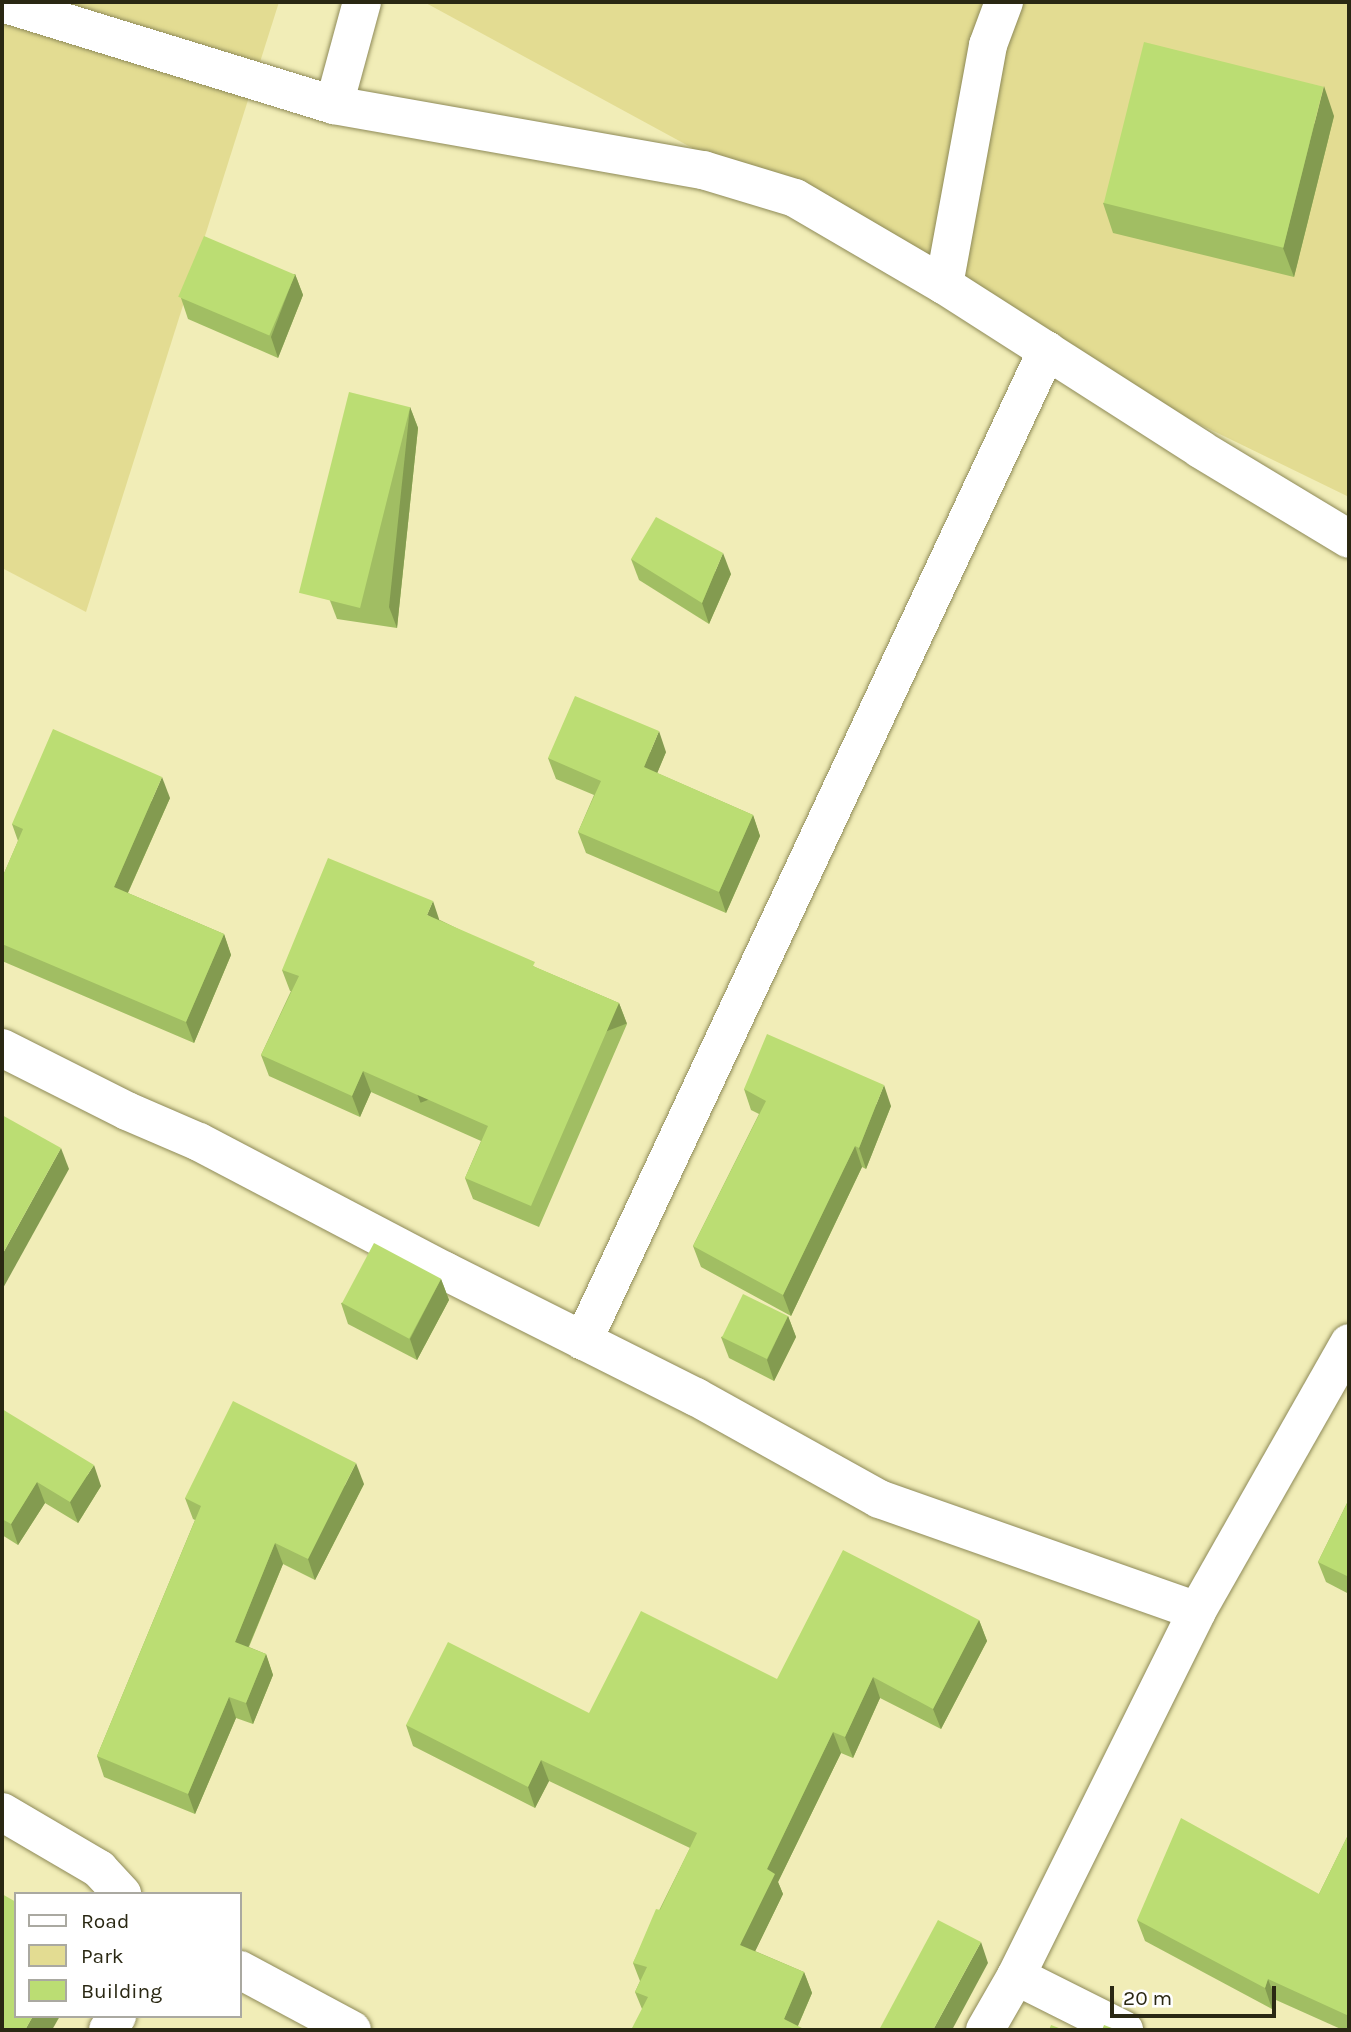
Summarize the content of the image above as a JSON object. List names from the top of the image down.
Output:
{
  "legend": ["Road", "Park", "Building"],
  "scale_bar": "20 m"
}
